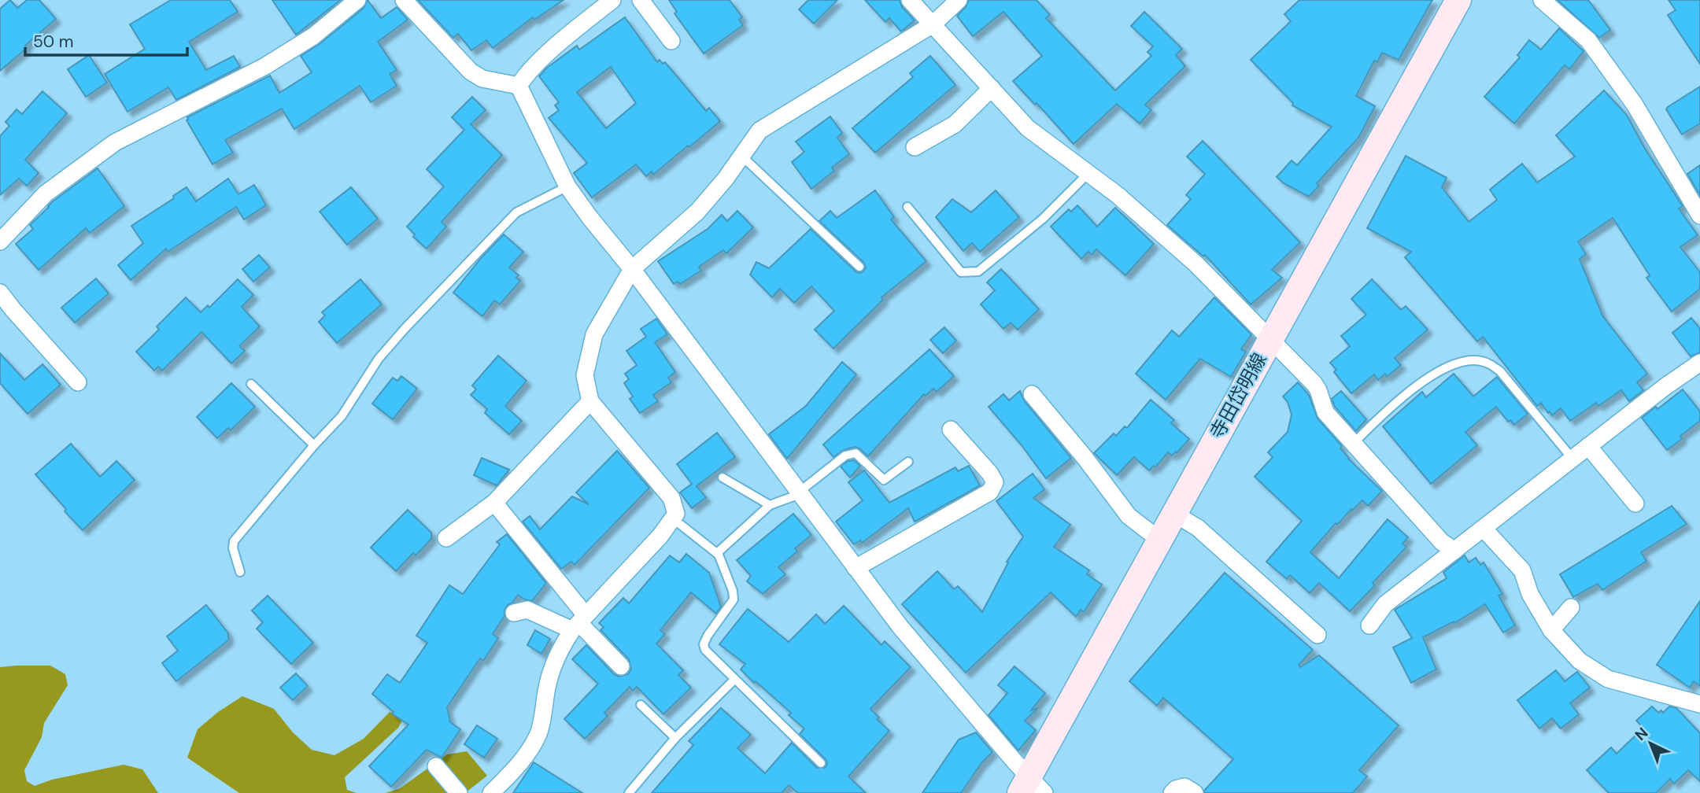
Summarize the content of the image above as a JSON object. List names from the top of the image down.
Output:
{
  "streets": {
    "main road": ["寺田岱明線"]
  },
  "scale_bar": "50 m",
  "north": "top left"
}
